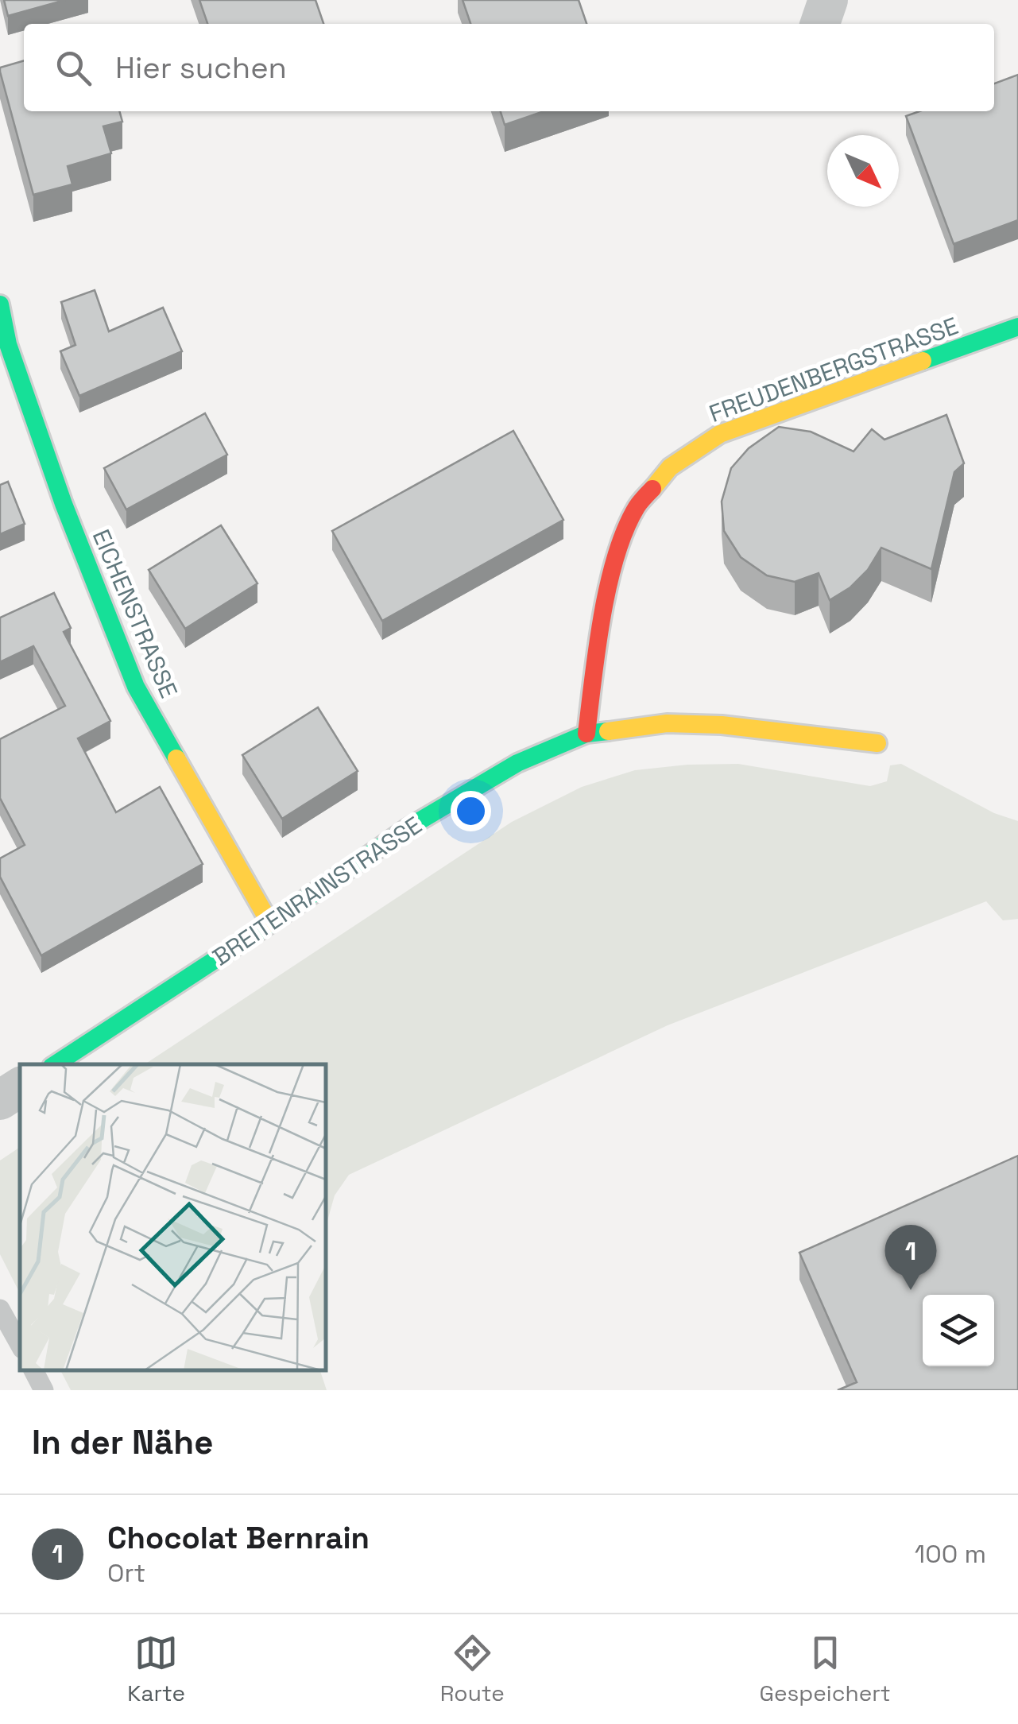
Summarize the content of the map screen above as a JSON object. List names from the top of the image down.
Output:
{
  "streets": {
    "street": ["FREUDENBERGSTRASSE", "EICHENSTRASSE", "BREITENRAINSTRASSE"]
  },
  "crossings": [
    ["FREUDENBERGSTRASSE", "BREITENRAINSTRASSE"],
    ["EICHENSTRASSE", "BREITENRAINSTRASSE"]
  ],
  "north": "bottom right",
  "page": {
    "search": "Hier suchen",
    "pins": "1",
    "heading": "In der Nähe",
    "list": [
      {
        "mark": "1",
        "name": "Chocolat Bernrain",
        "note": "Ort",
        "value": "100 m"
      }
    ],
    "nav": ["Karte", "Route", "Gespeichert"]
  }
}
